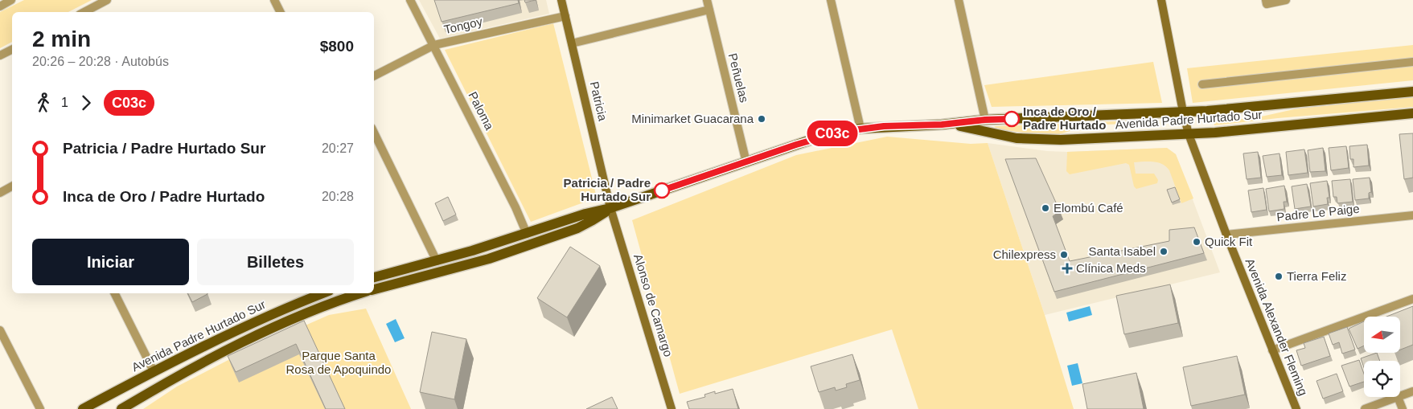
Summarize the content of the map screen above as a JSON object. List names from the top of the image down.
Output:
{
  "streets": {
    "main road": ["Avenida Padre Hurtado Sur"],
    "street": [
      "Tongoy",
      "Peñuelas",
      "Patricia",
      "Paloma",
      "Padre Le Paige",
      "Alonso de Camargo",
      "Avenida Alexander Fleming"
    ]
  },
  "crossings": [
    ["Tongoy", "Patricia"],
    ["Tongoy", "Paloma"],
    ["Peñuelas", "Avenida Padre Hurtado Sur"],
    ["Patricia", "Avenida Padre Hurtado Sur"],
    ["Patricia", "Alonso de Camargo"],
    ["Paloma", "Avenida Padre Hurtado Sur"],
    ["Avenida Padre Hurtado Sur", "Alonso de Camargo"],
    ["Avenida Padre Hurtado Sur", "Avenida Alexander Fleming"],
    ["Padre Le Paige", "Avenida Alexander Fleming"]
  ],
  "parks": ["Parque Santa Rosa de Apoquindo"],
  "places": {
    "other": [
      "Minimarket Guacarana",
      "Inca de Oro / Padre Hurtado",
      "Patricia / Padre Hurtado Sur",
      "Elombú Café",
      "Quick Fit",
      "Santa Isabel",
      "Chilexpress",
      "Tierra Feliz"
    ],
    "health": ["Clínica Meds"]
  },
  "lines": ["bus line C03c"],
  "north": "left",
  "page": {
    "on_map": "C03c",
    "heading": ["2 min", "20:26 – 20:28 · Autobús", "$800"],
    "legs": ["1", "C03c"],
    "list": [
      {
        "name": "Patricia / Padre Hurtado Sur",
        "value": "20:27"
      },
      {
        "name": "Inca de Oro / Padre Hurtado",
        "value": "20:28"
      }
    ],
    "buttons": ["Iniciar", "Billetes"]
  }
}
